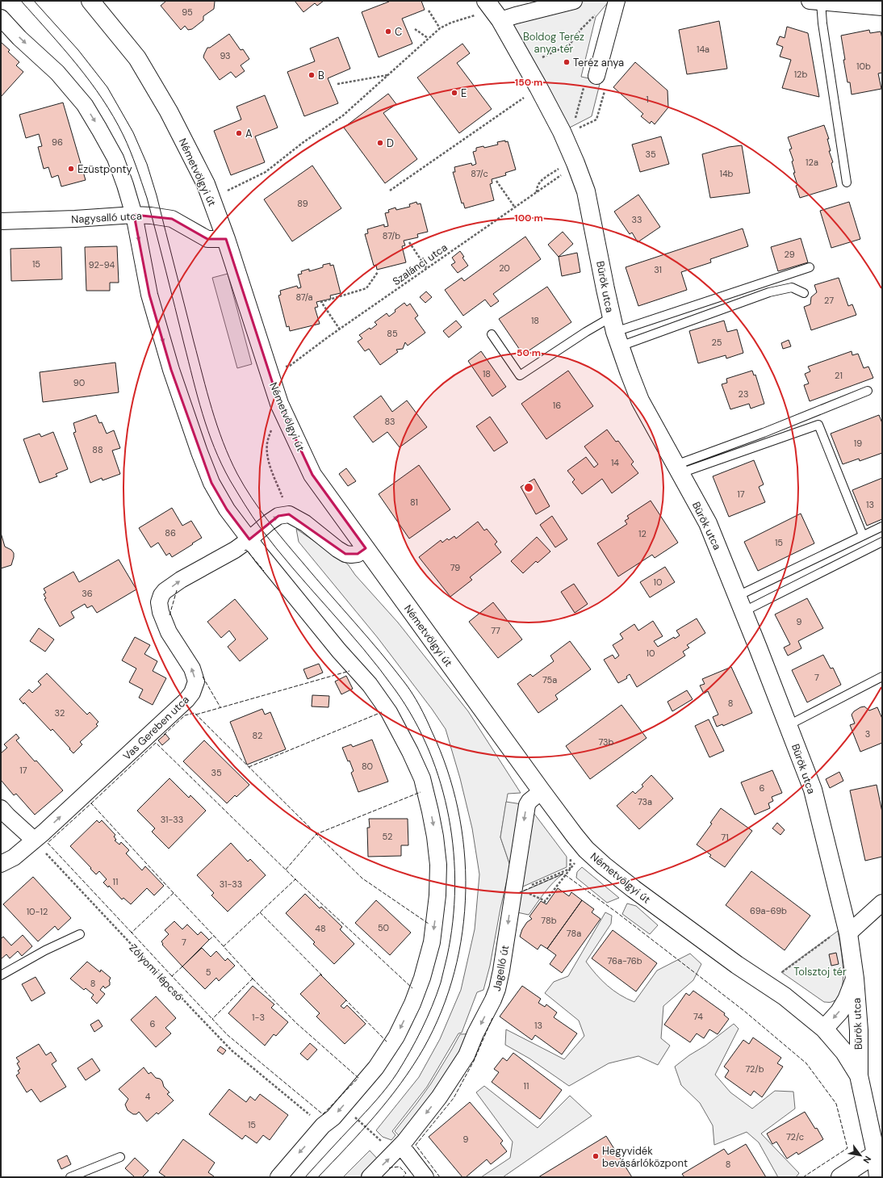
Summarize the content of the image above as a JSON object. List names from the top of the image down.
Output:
{
  "streets": {
    "street": [
      "Németvölgyi út",
      "Nagysalló utca",
      "Bürök utca",
      "Vas Gereben utca",
      "Jagelló út"
    ],
    "path": ["Szalánci utca", "Zólyomi lépcső"]
  },
  "crossings": [
    ["Németvölgyi út", "Nagysalló utca"],
    ["Németvölgyi út", "Bürök utca"],
    ["Németvölgyi út", "Jagelló út"],
    ["Vas Gereben utca", "Zólyomi lépcső"]
  ],
  "one_way": ["Vas Gereben utca", "Jagelló út"],
  "parks": ["Boldog Teréz anya tér", "Tolsztoj tér"],
  "places": [
    "C",
    "Teréz anya",
    "B",
    "E",
    "A",
    "D",
    "Ezüstponty",
    "Hegyvidék bevásárlóközpont"
  ],
  "house_numbers": [
    "95",
    "14a",
    "93",
    "10b",
    "12b",
    "1",
    "96",
    "35",
    "12a",
    "87/c",
    "14b",
    "89",
    "33",
    "87/b",
    "29",
    "15",
    "92-94",
    "20",
    "31",
    "87/a",
    "27",
    "18",
    "85",
    "25",
    "18",
    "21",
    "90",
    "23",
    "16",
    "83",
    "19",
    "88",
    "14",
    "17",
    "81",
    "13",
    "86",
    "12",
    "15",
    "79",
    "10",
    "36",
    "9",
    "77",
    "10",
    "7",
    "75a",
    "8",
    "32",
    "3",
    "82",
    "73b",
    "80",
    "17",
    "35",
    "6",
    "73a",
    "31-33",
    "52",
    "71",
    "11",
    "31-33",
    "69a-69b",
    "10-12",
    "78b",
    "50",
    "48",
    "78a",
    "7",
    "76a-76b",
    "5",
    "8",
    "74",
    "1-3",
    "6",
    "13",
    "72/b",
    "11",
    "4",
    "15",
    "72/c",
    "9",
    "8"
  ],
  "north": "bottom right",
  "rings": ["150 m", "100 m", "50 m"]
}
